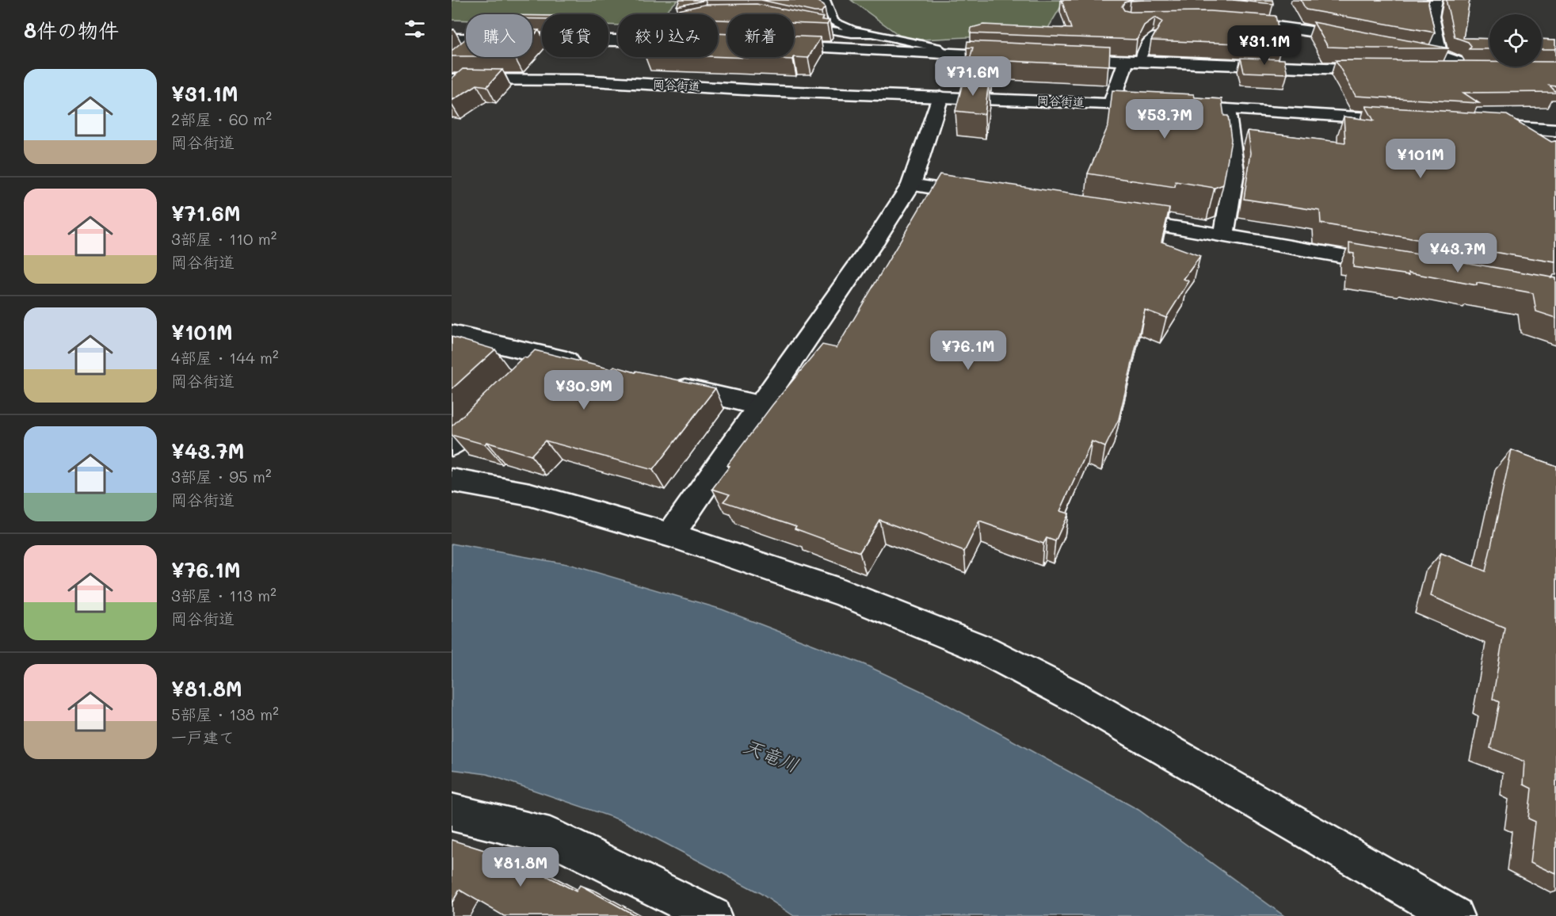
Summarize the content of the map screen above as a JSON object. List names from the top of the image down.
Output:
{
  "streets": {
    "street": ["岡谷街道"]
  },
  "water": ["天竜川"],
  "page": {
    "heading": "8件の物件",
    "chip": [
      "購入",
      "賃貸",
      "絞り込み",
      "新着"
    ],
    "price": [
      "¥31.1M",
      "¥71.6M",
      "¥53.7M",
      "¥101M",
      "¥43.7M",
      "¥76.1M",
      "¥30.9M",
      "¥81.8M"
    ],
    "list": [
      {
        "name": "¥31.1M",
        "note": "2部屋 · 60 m² · 岡谷街道"
      },
      {
        "name": "¥71.6M",
        "note": "3部屋 · 110 m² · 岡谷街道"
      },
      {
        "name": "¥101M",
        "note": "4部屋 · 144 m² · 岡谷街道"
      },
      {
        "name": "¥43.7M",
        "note": "3部屋 · 95 m² · 岡谷街道"
      },
      {
        "name": "¥76.1M",
        "note": "3部屋 · 113 m² · 岡谷街道"
      },
      {
        "name": "¥81.8M",
        "note": "5部屋 · 138 m² · 一戸建て"
      }
    ]
  }
}
